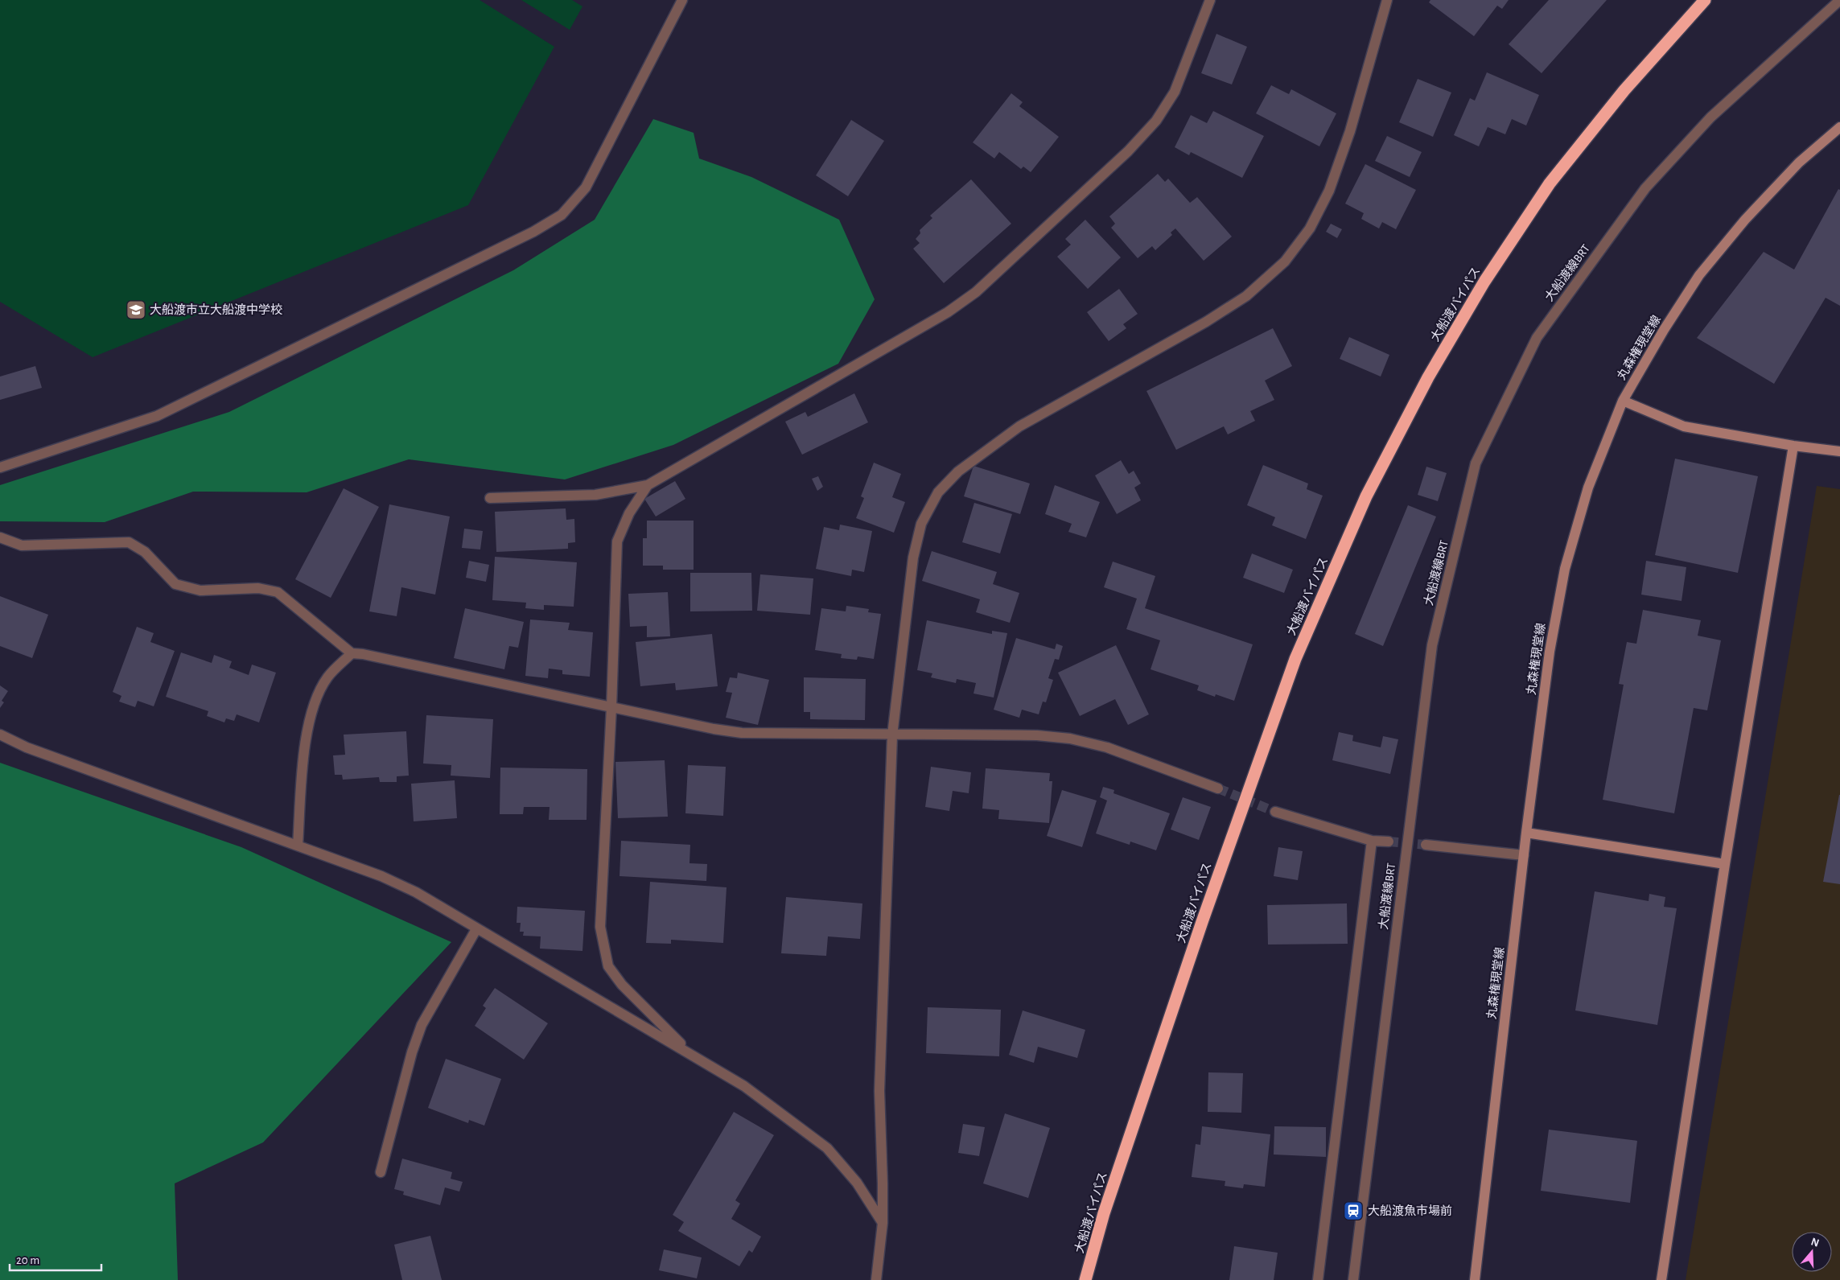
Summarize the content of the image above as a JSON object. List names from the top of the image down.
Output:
{
  "streets": {
    "highway": ["大船渡バイパス"],
    "street": ["大船渡線BRT", "丸森権現堂線"]
  },
  "places": {
    "school or university": ["大船渡市立大船渡中学校"],
    "station": ["大船渡魚市場前"]
  },
  "scale_bar": "20 m",
  "north": "top"
}
